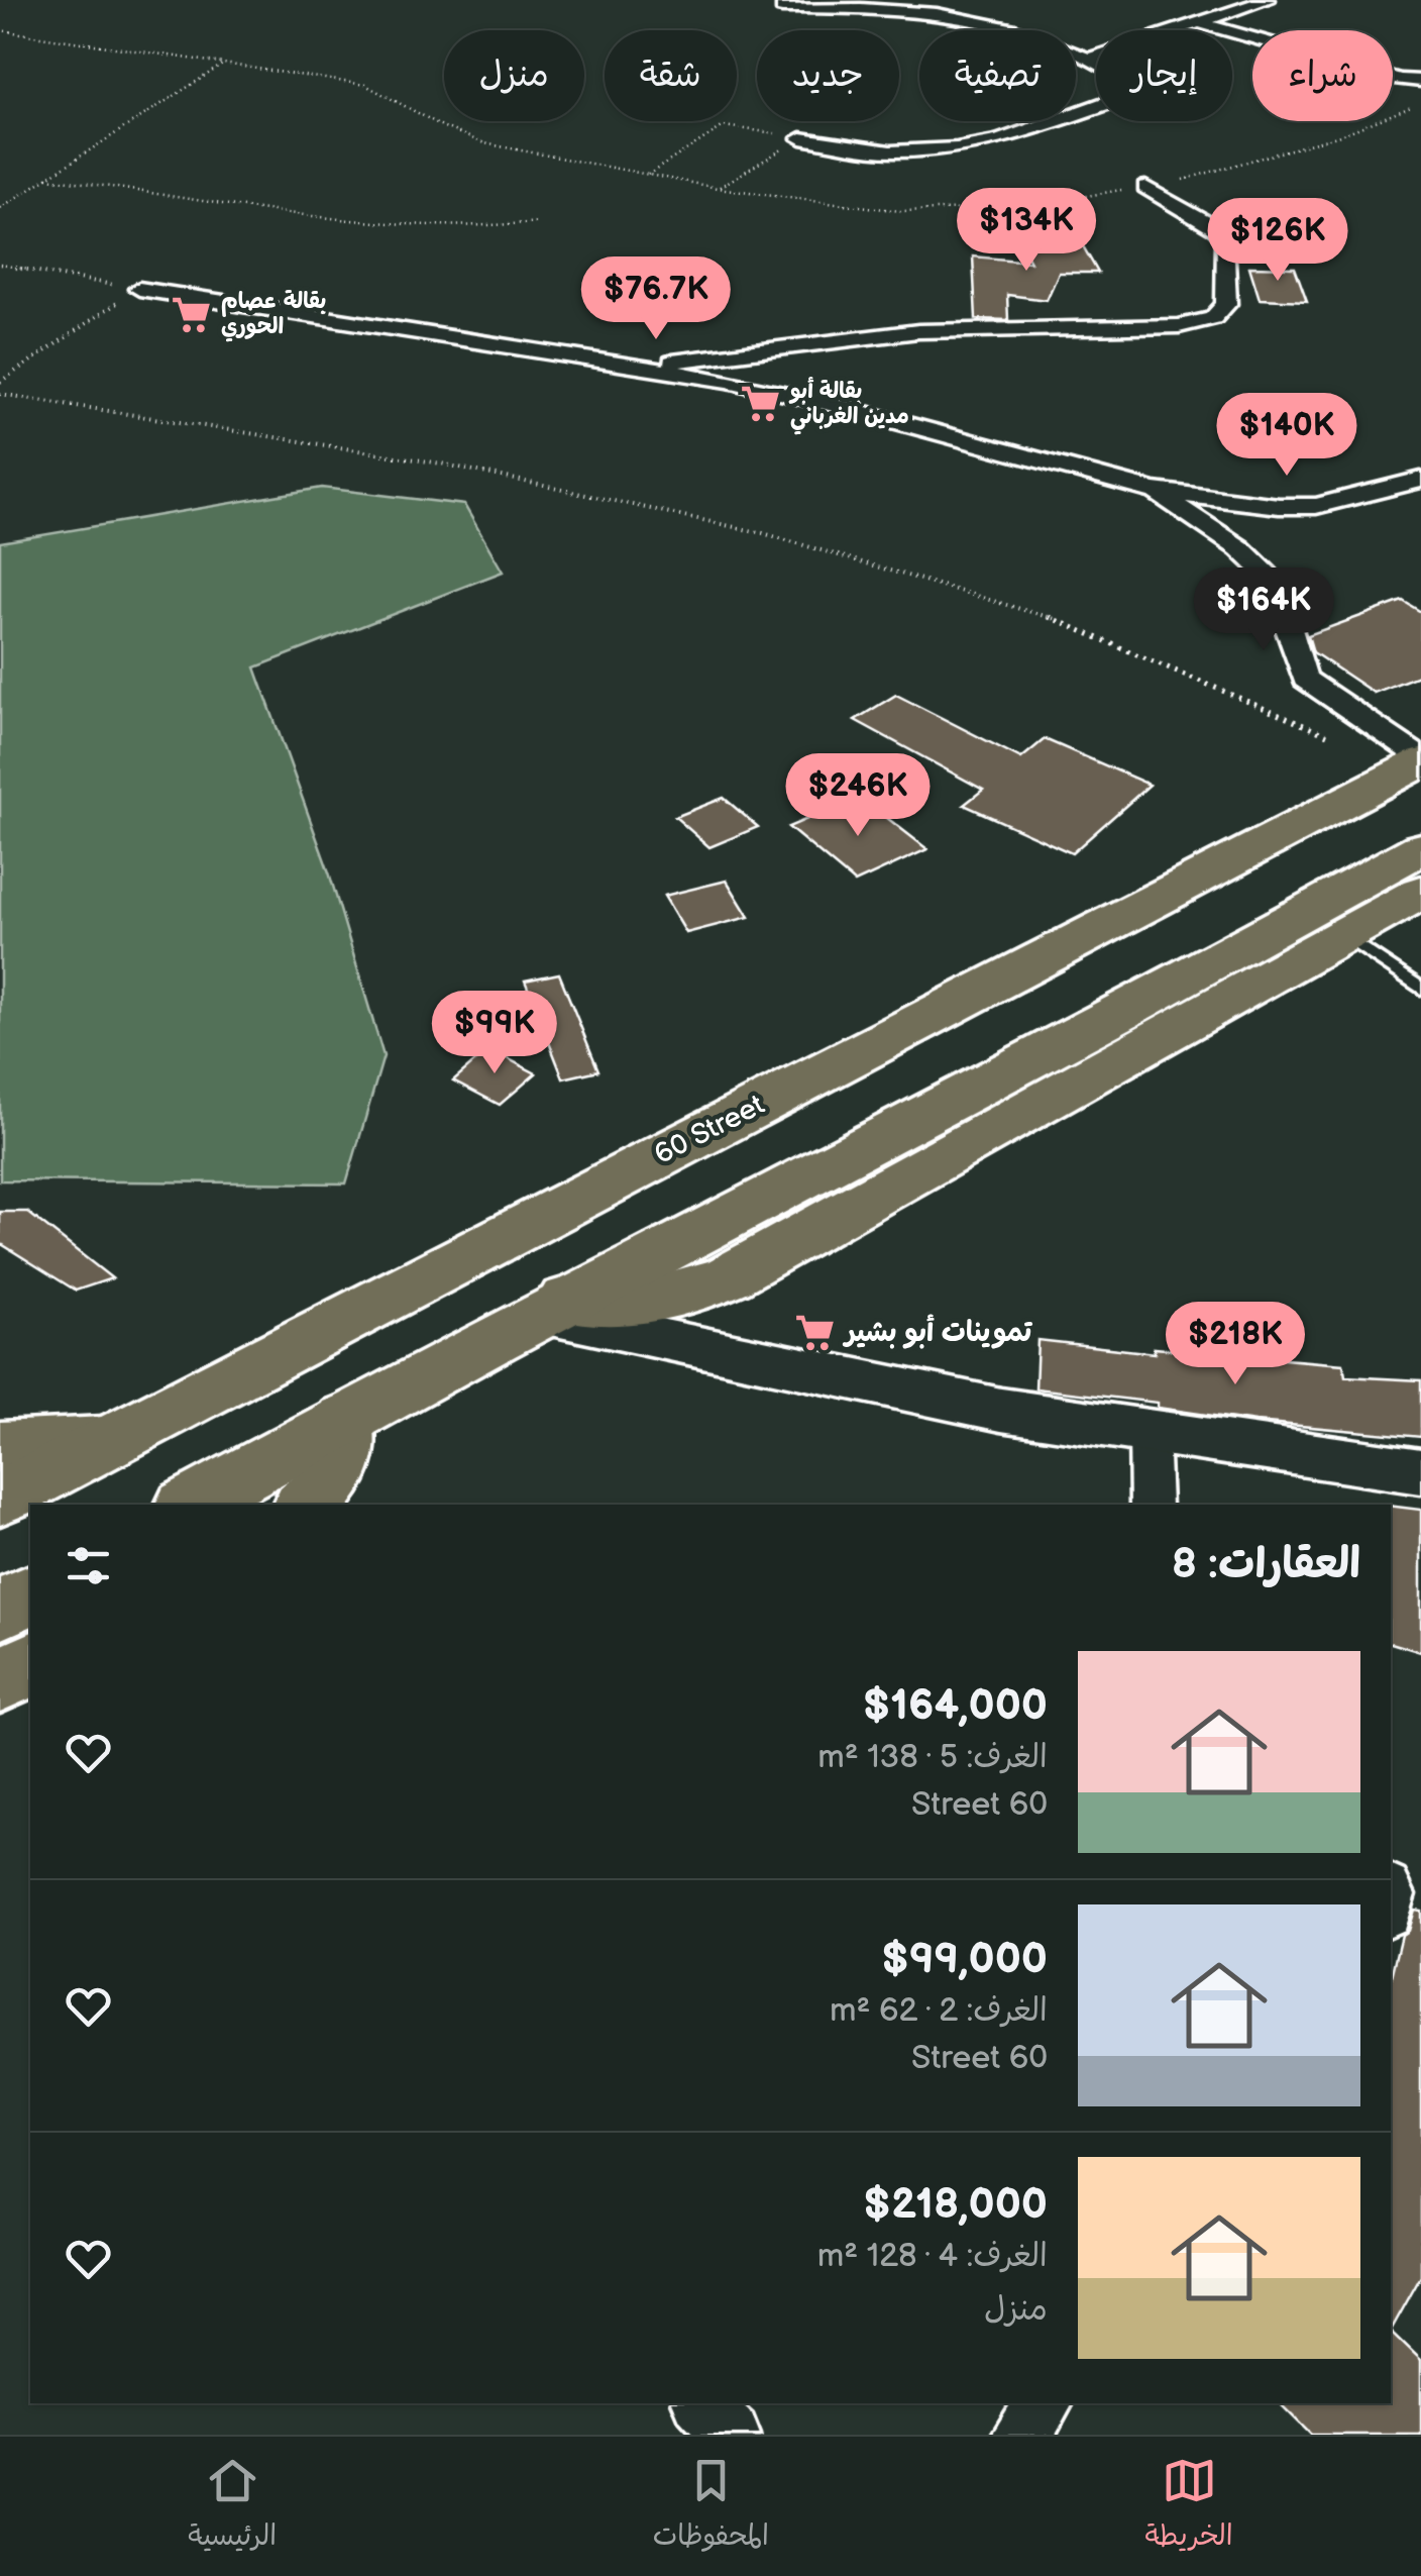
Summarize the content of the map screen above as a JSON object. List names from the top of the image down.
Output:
{
  "streets": {
    "main road": ["60 Street"]
  },
  "places": {
    "supermarket": ["بقالة عصام الحوري", "بقالة أبو مدين الغرباني", "تموينات أبو بشير"]
  },
  "page": {
    "chip": [
      "شراء",
      "إيجار",
      "تصفية",
      "جديد",
      "شقة",
      "منزل"
    ],
    "price": [
      "$134K",
      "$126K",
      "$76.7K",
      "$140K",
      "$164K",
      "$246K",
      "$99K",
      "$218K"
    ],
    "heading": "العقارات: 8",
    "list": [
      {
        "name": "$164,000",
        "note": "الغرف: 5 · 138 m² · 60 Street"
      },
      {
        "name": "$99,000",
        "note": "الغرف: 2 · 62 m² · 60 Street"
      },
      {
        "name": "$218,000",
        "note": "الغرف: 4 · 128 m² · منزل"
      }
    ],
    "tabs": ["الخريطة", "المحفوظات", "الرئيسية"]
  }
}
